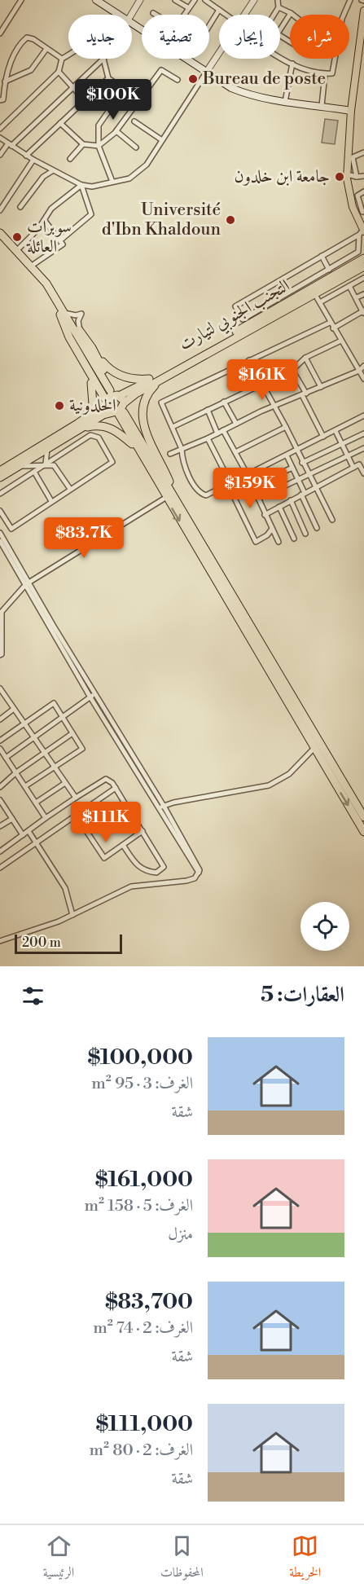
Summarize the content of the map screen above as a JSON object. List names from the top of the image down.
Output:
{
  "streets": {
    "highway": ["التجنب الجنوبي لتيارت"]
  },
  "places": [
    "Bureau de poste",
    "جامعة ابن خلدون",
    "Université d'Ibn Khaldoun",
    "سوبرات العائلة",
    "الخلدونية"
  ],
  "scale_bar": "200 m",
  "page": {
    "chip": [
      "شراء",
      "إيجار",
      "تصفية",
      "جديد"
    ],
    "price": [
      "$100K",
      "$161K",
      "$159K",
      "$83.7K",
      "$111K"
    ],
    "scale": "200 m",
    "heading": "العقارات: 5",
    "list": [
      {
        "name": "$100,000",
        "note": "الغرف: 3 · 95 m² · شقة"
      },
      {
        "name": "$161,000",
        "note": "الغرف: 5 · 158 m² · منزل"
      },
      {
        "name": "$83,700",
        "note": "الغرف: 2 · 74 m² · شقة"
      },
      {
        "name": "$111,000",
        "note": "الغرف: 2 · 80 m² · شقة"
      }
    ],
    "tabs": ["الخريطة", "المحفوظات", "الرئيسية"]
  }
}
